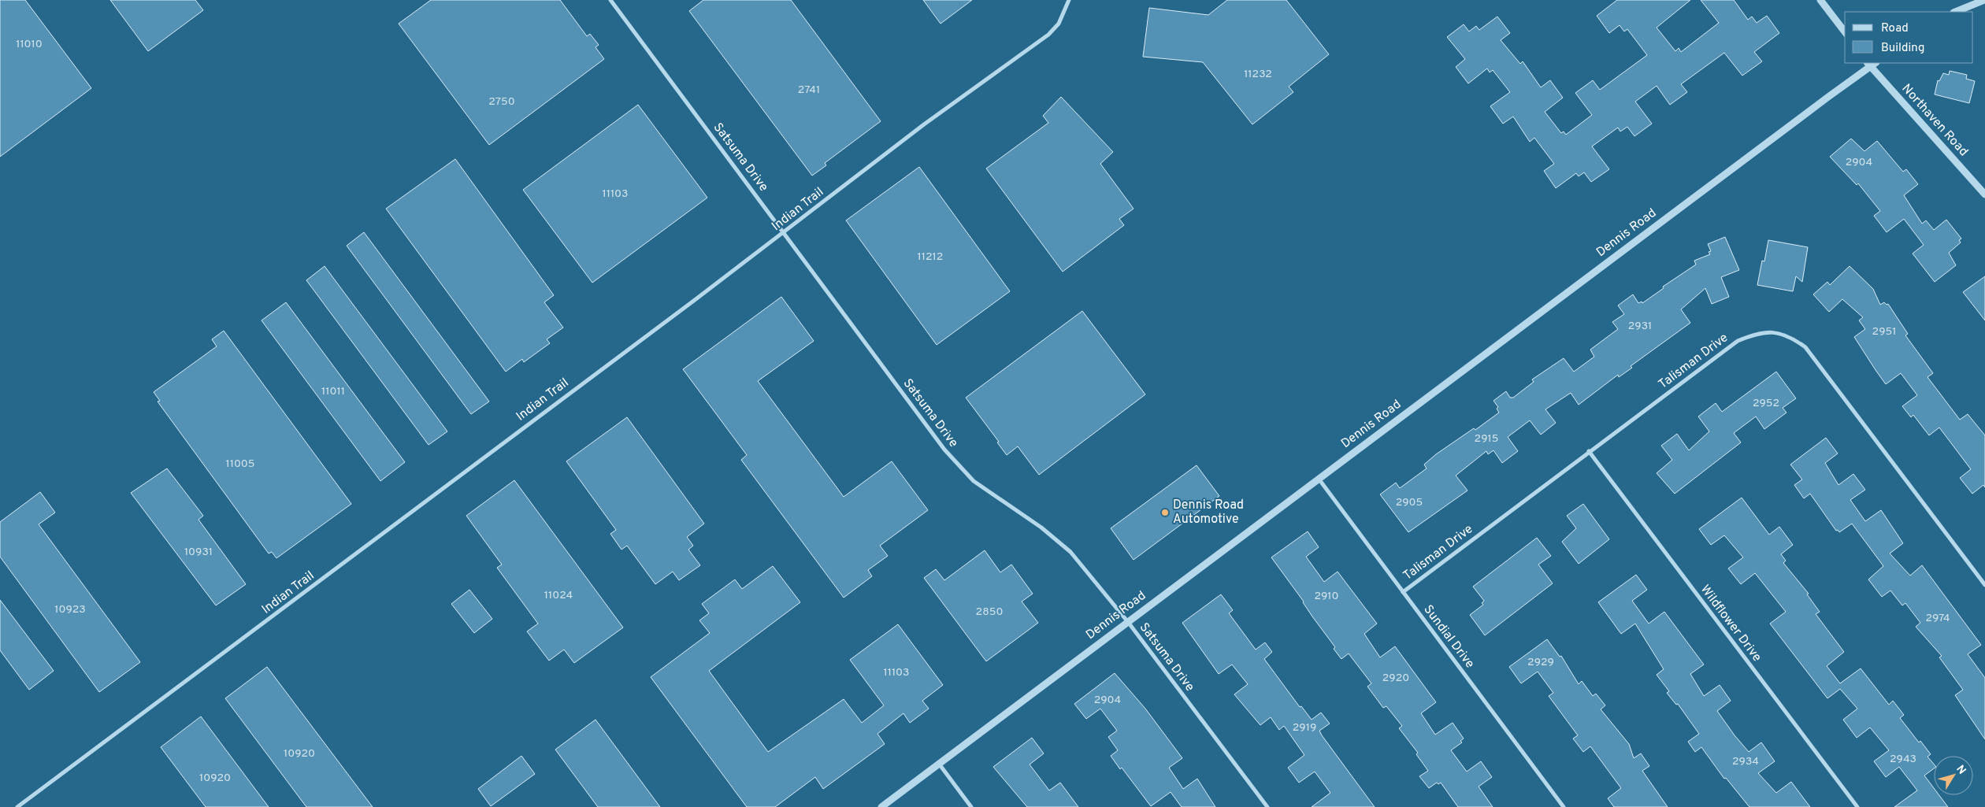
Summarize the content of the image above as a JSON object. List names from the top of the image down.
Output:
{
  "streets": {
    "street": [
      "Northaven Road",
      "Satsuma Drive",
      "Indian Trail",
      "Dennis Road",
      "Talisman Drive",
      "Wildflower Drive",
      "Sundial Drive"
    ]
  },
  "crossings": [
    ["Northaven Road", "Dennis Road"],
    ["Satsuma Drive", "Indian Trail"],
    ["Satsuma Drive", "Dennis Road"],
    ["Dennis Road", "Sundial Drive"],
    ["Talisman Drive", "Wildflower Drive"],
    ["Talisman Drive", "Sundial Drive"]
  ],
  "places": ["Dennis Road Automotive"],
  "house_numbers": [
    "11010",
    "11232",
    "2741",
    "2750",
    "2904",
    "11103",
    "11212",
    "2931",
    "2951",
    "11011",
    "2952",
    "2915",
    "11005",
    "2905",
    "10931",
    "11024",
    "2910",
    "10923",
    "2850",
    "2974",
    "2929",
    "11103",
    "2920",
    "2904",
    "2919",
    "10920",
    "2943",
    "2934",
    "10920"
  ],
  "legend": ["Road", "Building"],
  "north": "top right"
}
